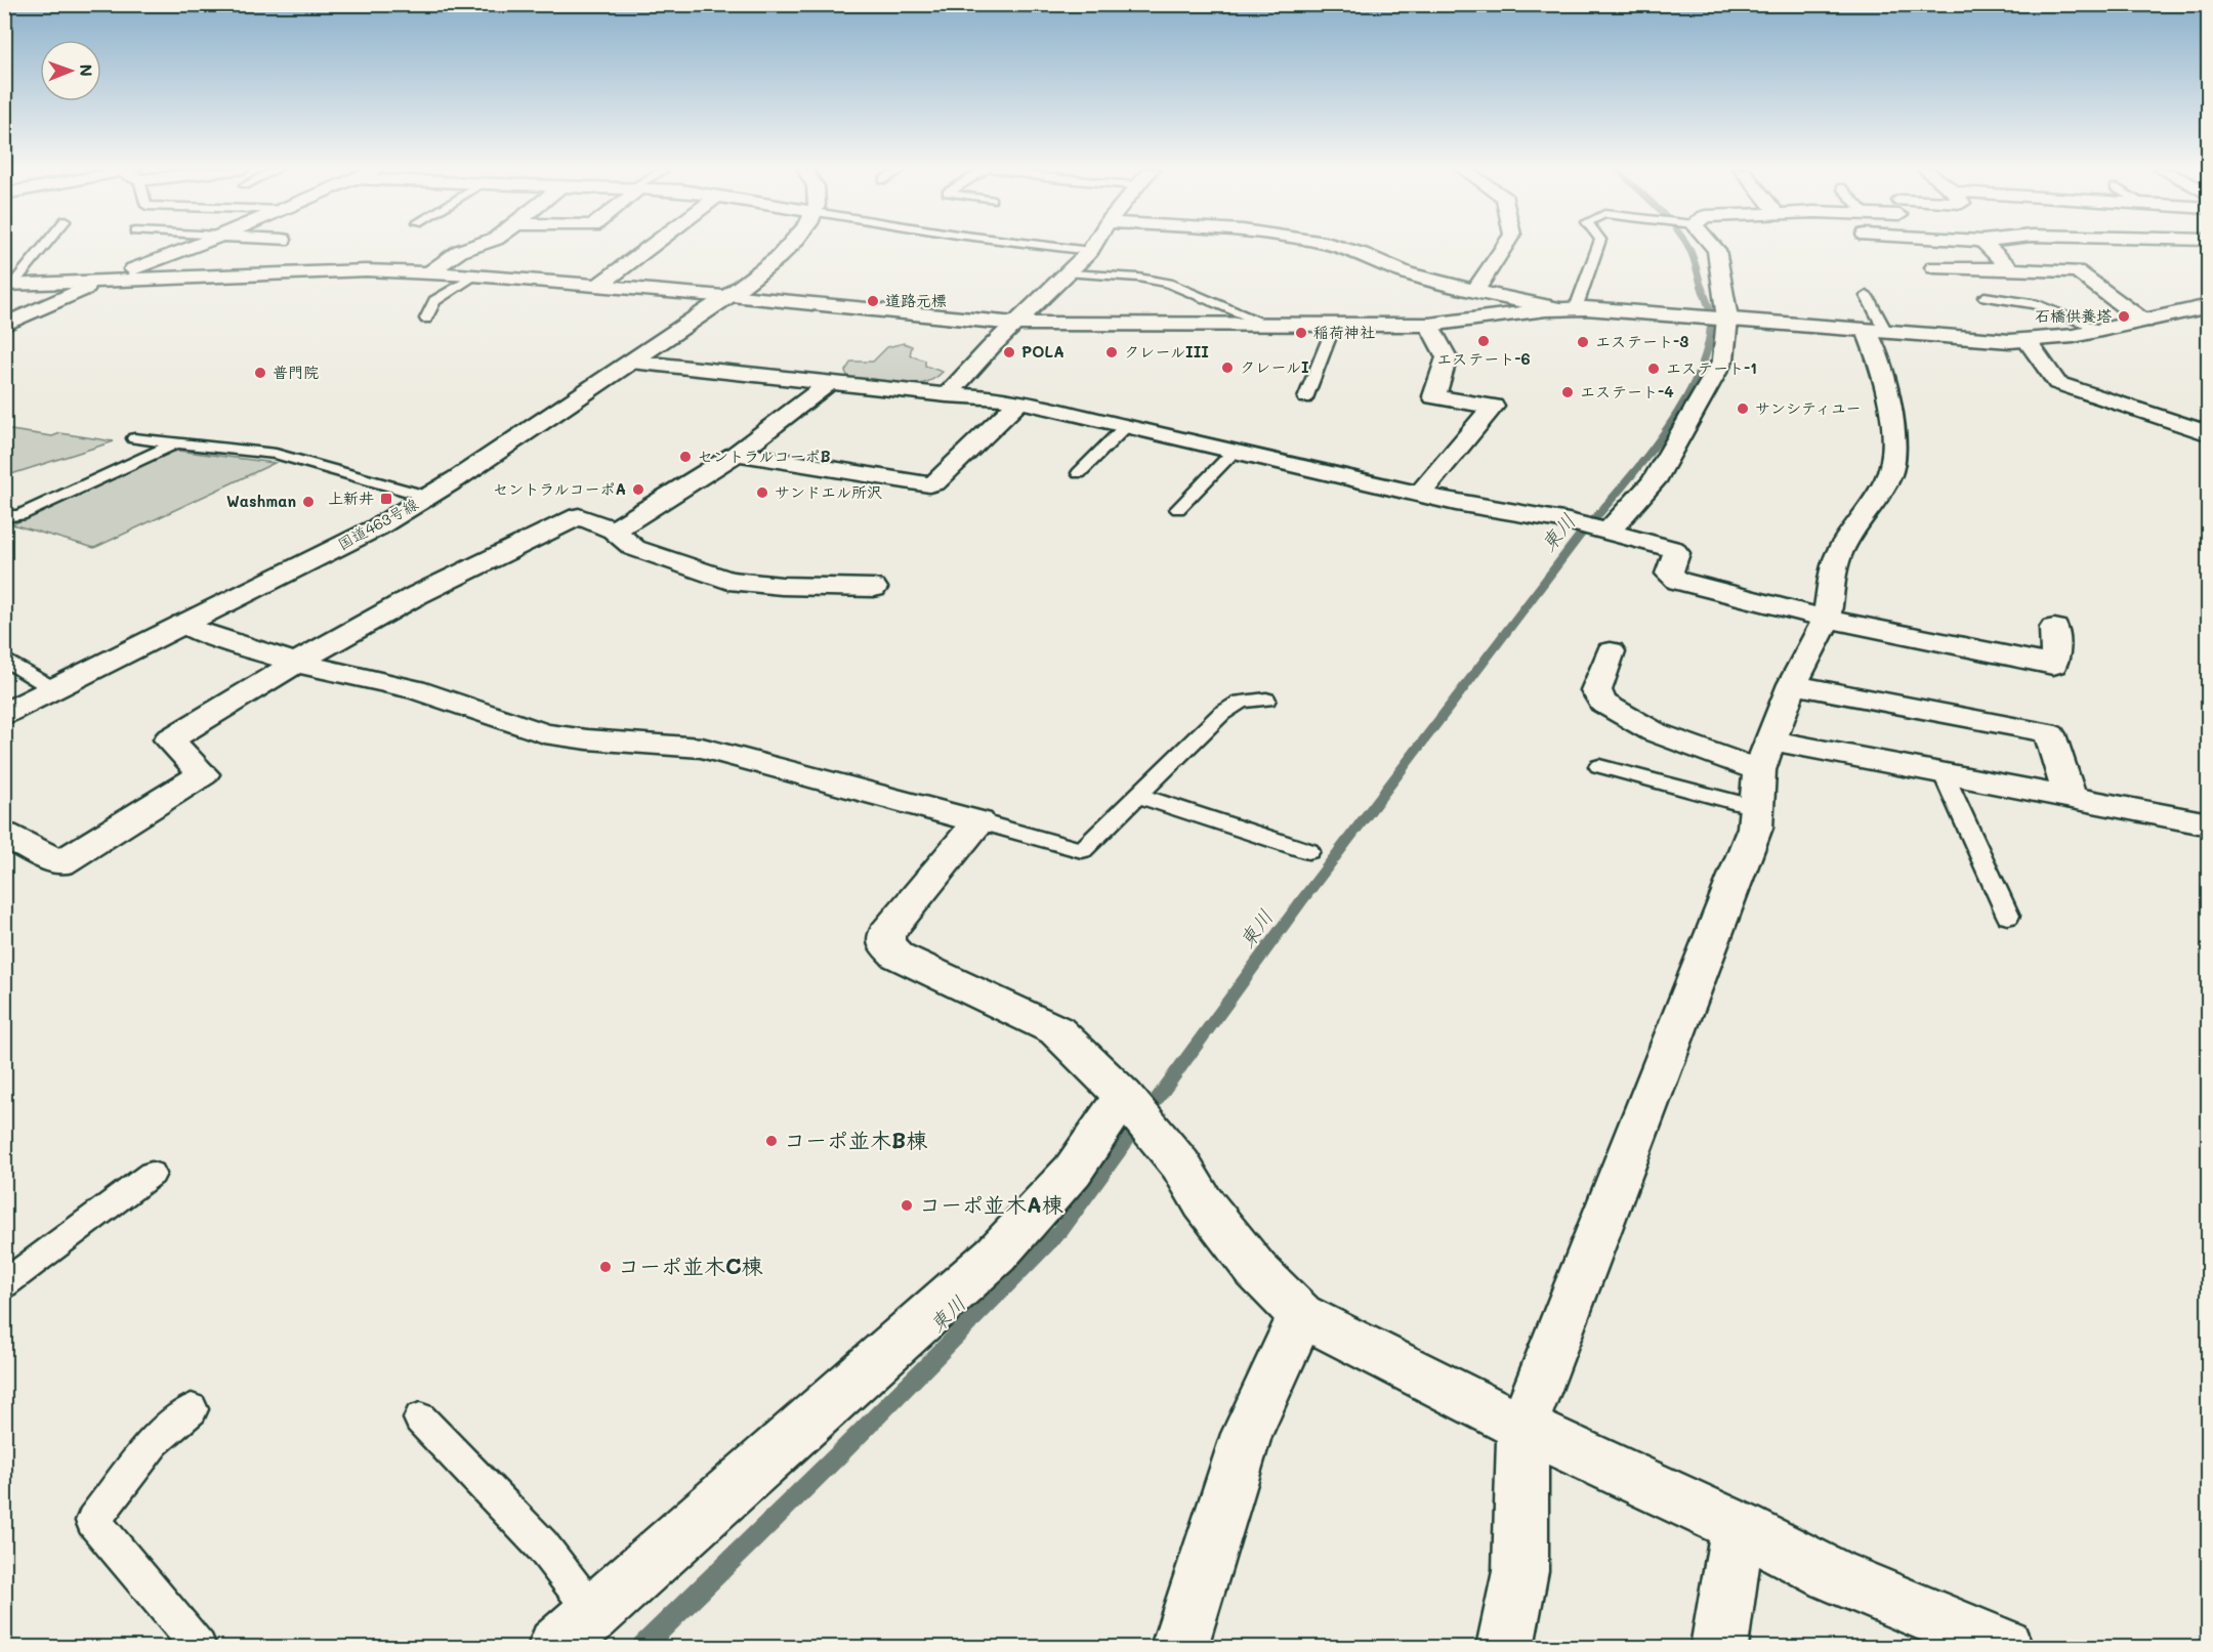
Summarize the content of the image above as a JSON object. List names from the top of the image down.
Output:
{
  "streets": {
    "main road": ["国道463号線"]
  },
  "water": ["東川"],
  "places": {
    "other": [
      "道路元標",
      "石橋供養塔",
      "稲荷神社",
      "エステート-6",
      "エステート-3",
      "POLA",
      "クレールIII",
      "クレールI",
      "エステート-1",
      "普門院",
      "エステート-4",
      "サンシティユー",
      "セントラルコーポB",
      "セントラルコーポA",
      "サンドエル所沢",
      "Washman",
      "コーポ並木B棟",
      "コーポ並木A棟",
      "コーポ並木C棟"
    ],
    "transit": ["上新井"]
  },
  "north": "right"
}
